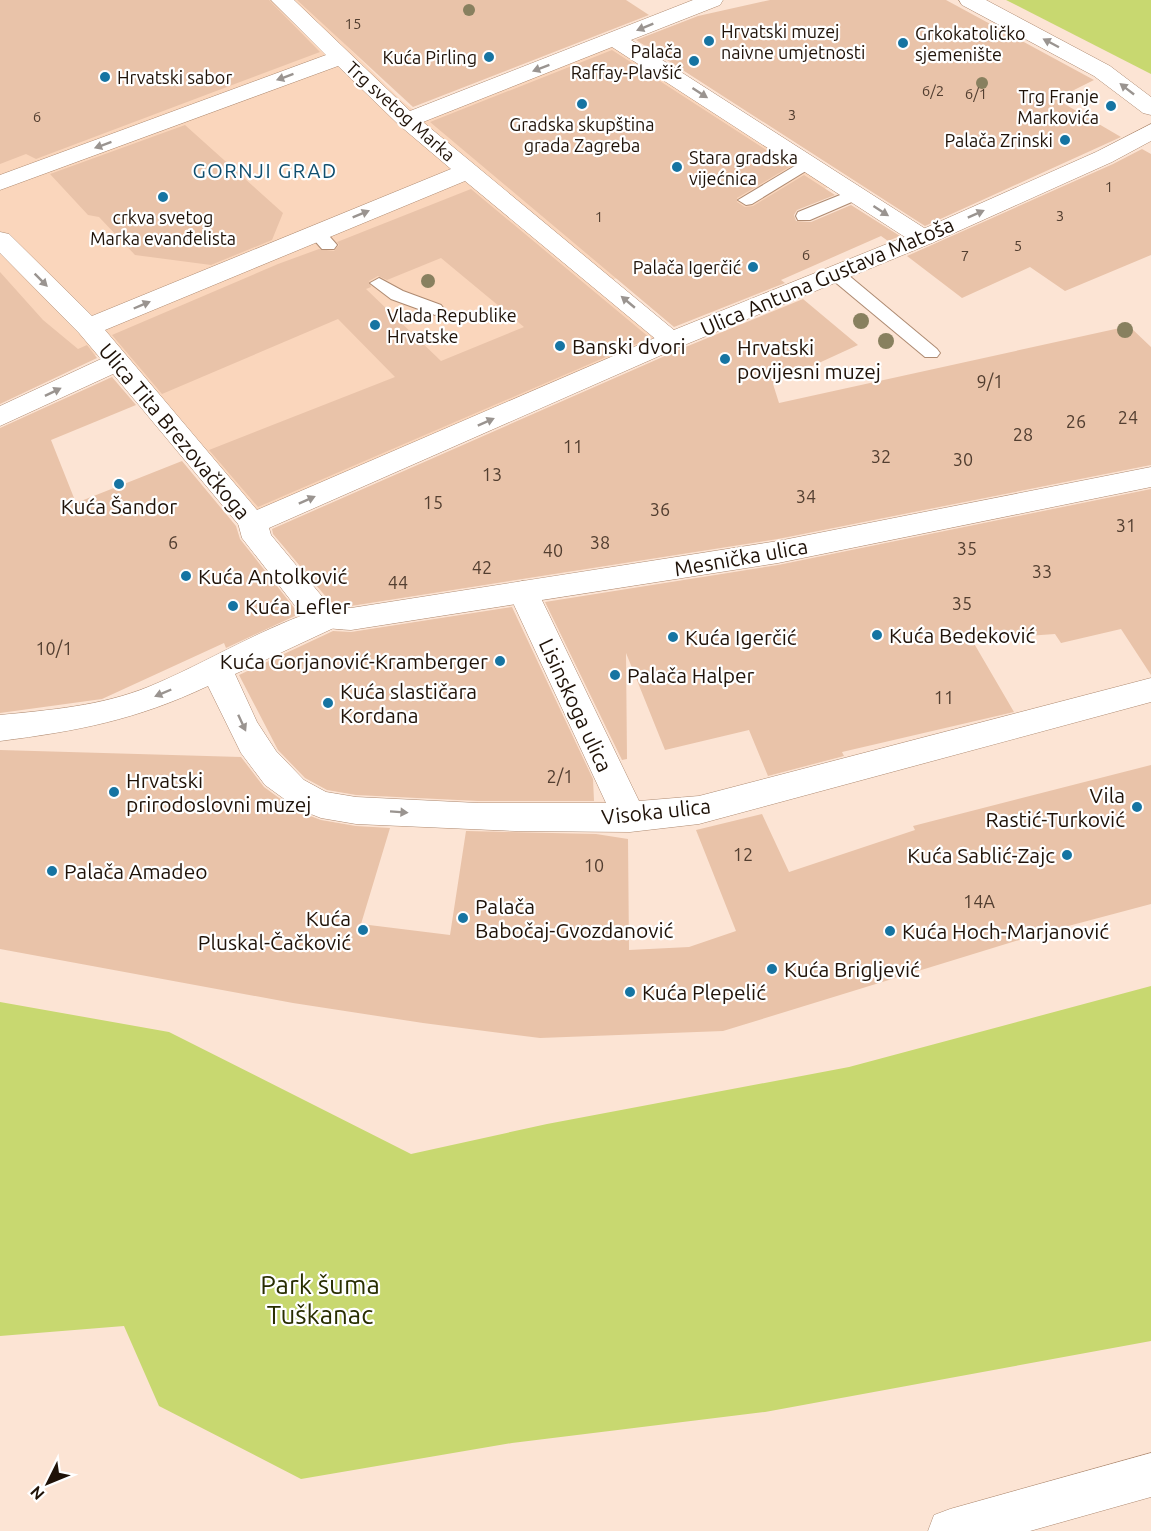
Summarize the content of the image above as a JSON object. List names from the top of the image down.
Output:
{
  "streets": {
    "street": [
      "Trg svetog Marka",
      "Ulica Antuna Gustava Matoša",
      "Ulica Tita Brezovačkoga",
      "Mesnička ulica",
      "Lisinskoga ulica",
      "Visoka ulica"
    ]
  },
  "crossings": [
    ["Trg svetog Marka", "Ulica Tita Brezovačkoga"],
    ["Ulica Antuna Gustava Matoša", "Ulica Tita Brezovačkoga"],
    ["Ulica Tita Brezovačkoga", "Mesnička ulica"],
    ["Mesnička ulica", "Lisinskoga ulica"],
    ["Lisinskoga ulica", "Visoka ulica"]
  ],
  "one_way": ["Ulica Antuna Gustava Matoša", "Visoka ulica"],
  "districts": ["GORNJI GRAD"],
  "parks": ["Park šuma Tuškanac"],
  "places": [
    "Hrvatski muzej naivne umjetnosti",
    "Grkokatoličko sjemenište",
    "Kuća Pirling",
    "Palača Raffay-Plavšić",
    "Hrvatski sabor",
    "Gradska skupština grada Zagreba",
    "Trg Franje Markovića",
    "Palača Zrinski",
    "Stara gradska vijećnica",
    "crkva svetog Marka evanđelista",
    "Palača Igerčić",
    "Vlada Republike Hrvatske",
    "Banski dvori",
    "Hrvatski povijesni muzej",
    "Kuća Šandor",
    "Kuća Antolković",
    "Kuća Lefler",
    "Kuća Bedeković",
    "Kuća Igerčić",
    "Kuća Gorjanović-Kramberger",
    "Palača Halper",
    "Kuća slastičara Kordana",
    "Hrvatski prirodoslovni muzej",
    "Vila Rastić-Turković",
    "Kuća Sablić-Zajc",
    "Palača Amadeo",
    "Palača Babočaj-Gvozdanović",
    "Kuća Pluskal-Čačković",
    "Kuća Hoch-Marjanović",
    "Kuća Brigljević",
    "Kuća Plepelić"
  ],
  "house_numbers": [
    "15",
    "6/2",
    "6/1",
    "3",
    "6",
    "1",
    "3",
    "1",
    "5",
    "6",
    "7",
    "9/1",
    "24",
    "26",
    "28",
    "11",
    "32",
    "30",
    "13",
    "34",
    "15",
    "36",
    "31",
    "6",
    "38",
    "35",
    "40",
    "42",
    "33",
    "44",
    "35",
    "10/1",
    "11",
    "2/1",
    "12",
    "10",
    "14A"
  ],
  "north": "bottom left"
}
